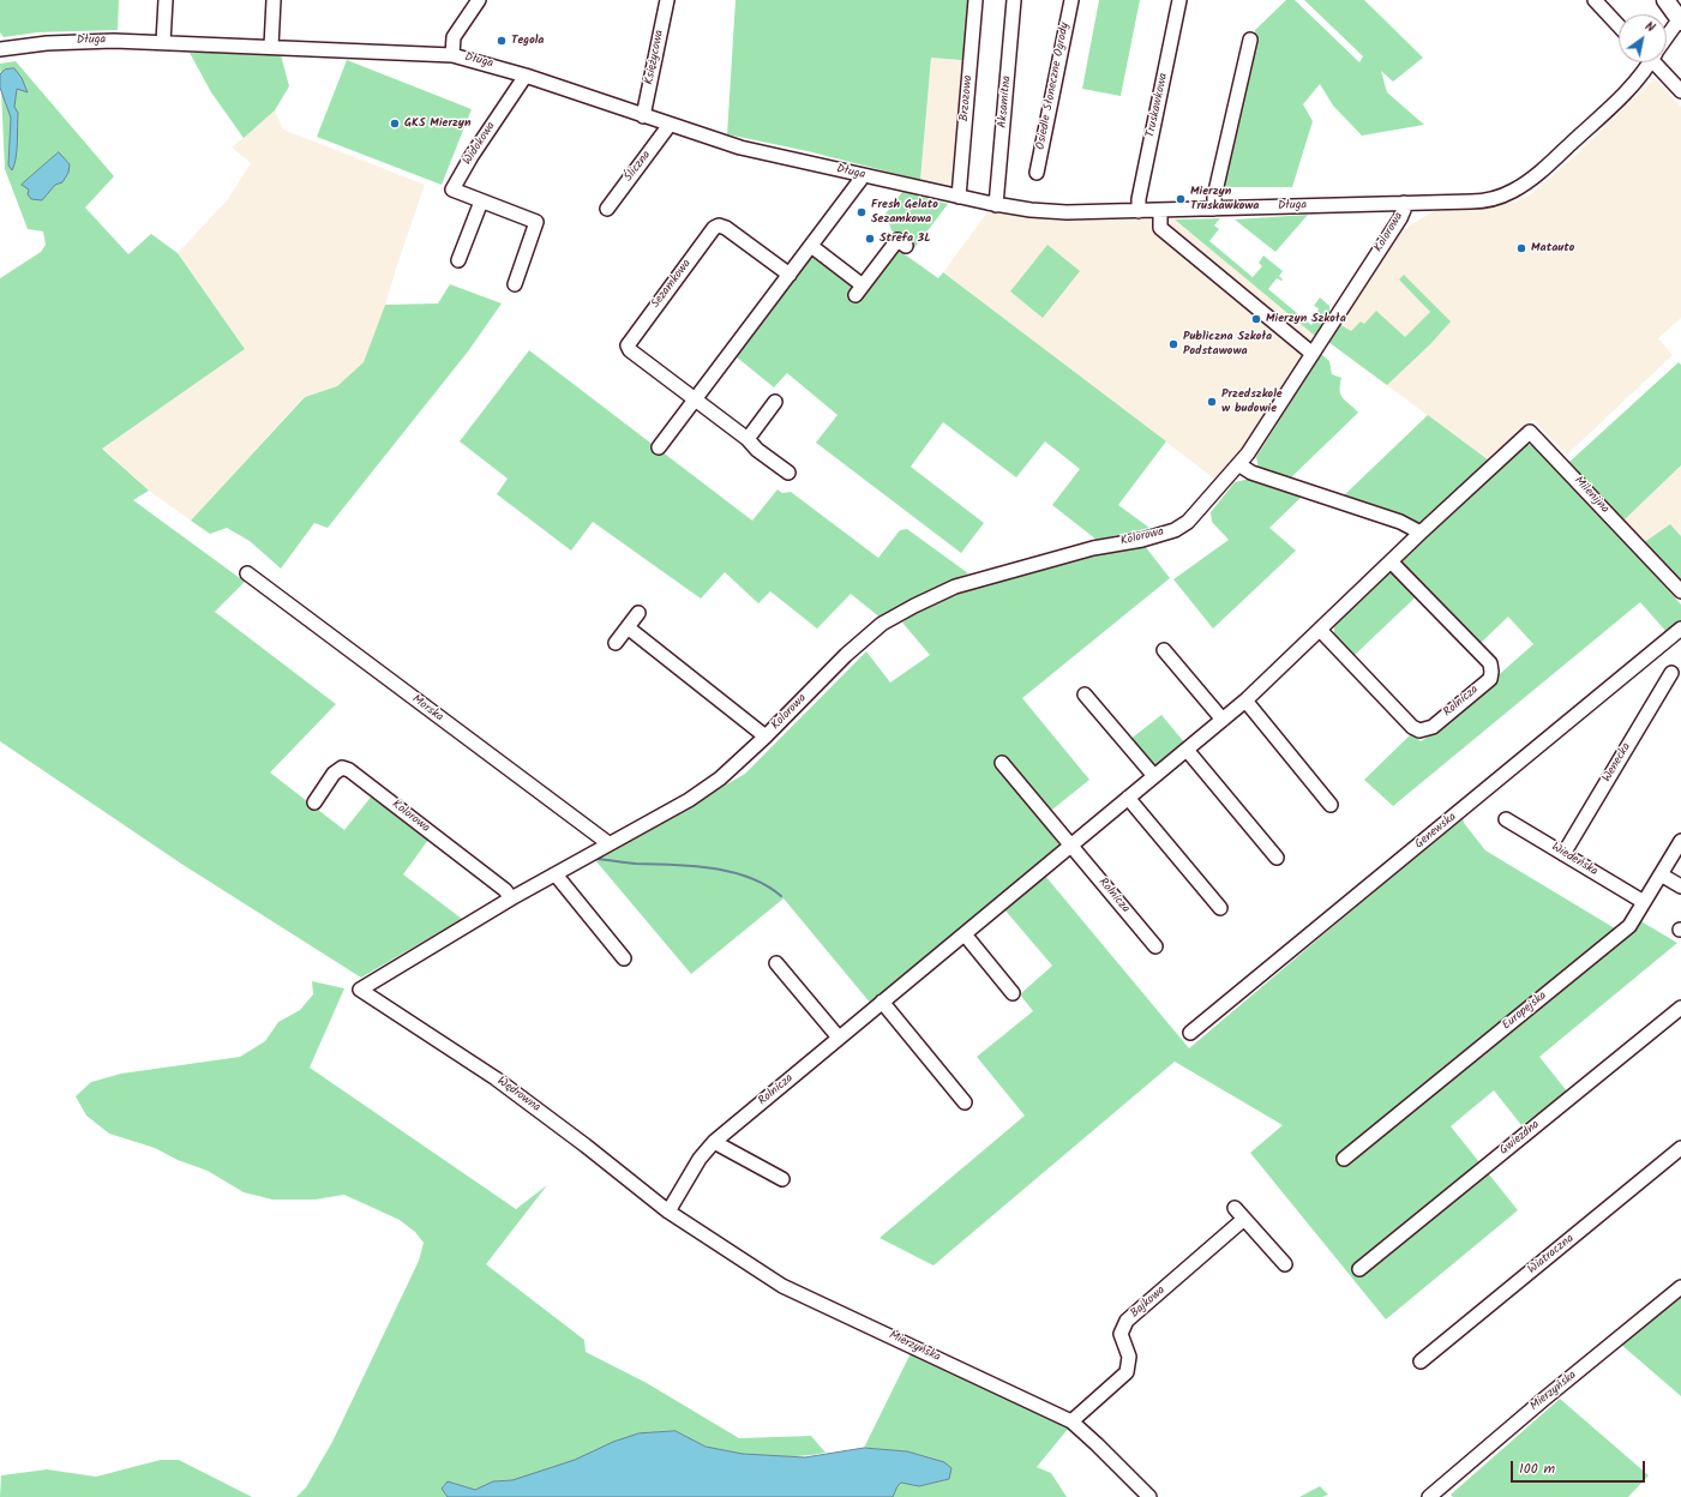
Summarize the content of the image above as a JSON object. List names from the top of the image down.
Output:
{
  "streets": {
    "street": [
      "Długa",
      "Księżycowa",
      "Osiedle Słoneczne Ogrody",
      "Brzozowa",
      "Aksamitna",
      "Truskawkowa",
      "Widokowa",
      "Śliczna",
      "Kolorowa",
      "Sezamkowa",
      "Milenijna",
      "Rolnicza",
      "Morska",
      "Wenecka",
      "Genewska",
      "Wiedeńska",
      "Europejska",
      "Wędrowna",
      "Gwiezdna",
      "Wiatraczna",
      "Bajkowa",
      "Mierzyńska"
    ]
  },
  "crossings": [
    ["Długa", "Księżycowa"],
    ["Długa", "Brzozowa"],
    ["Długa", "Aksamitna"],
    ["Długa", "Truskawkowa"],
    ["Długa", "Widokowa"],
    ["Długa", "Śliczna"],
    ["Długa", "Kolorowa"],
    ["Kolorowa", "Morska"],
    ["Kolorowa", "Wędrowna"],
    ["Milenijna", "Rolnicza"],
    ["Rolnicza", "Wędrowna"],
    ["Rolnicza", "Mierzyńska"],
    ["Wenecka", "Wiedeńska"],
    ["Wiedeńska", "Europejska"],
    ["Wędrowna", "Mierzyńska"],
    ["Bajkowa", "Mierzyńska"]
  ],
  "places": [
    "Tegola",
    "GKS Mierzyn",
    "Mierzyn Truskawkowa",
    "Fresh Gelato Sezamkowa",
    "Strefa 3L",
    "Matauto",
    "Mierzyn Szkoła",
    "Publiczna Szkoła Podstawowa",
    "Przedszkole w budowie"
  ],
  "scale_bar": "100 m",
  "north": "top right"
}
